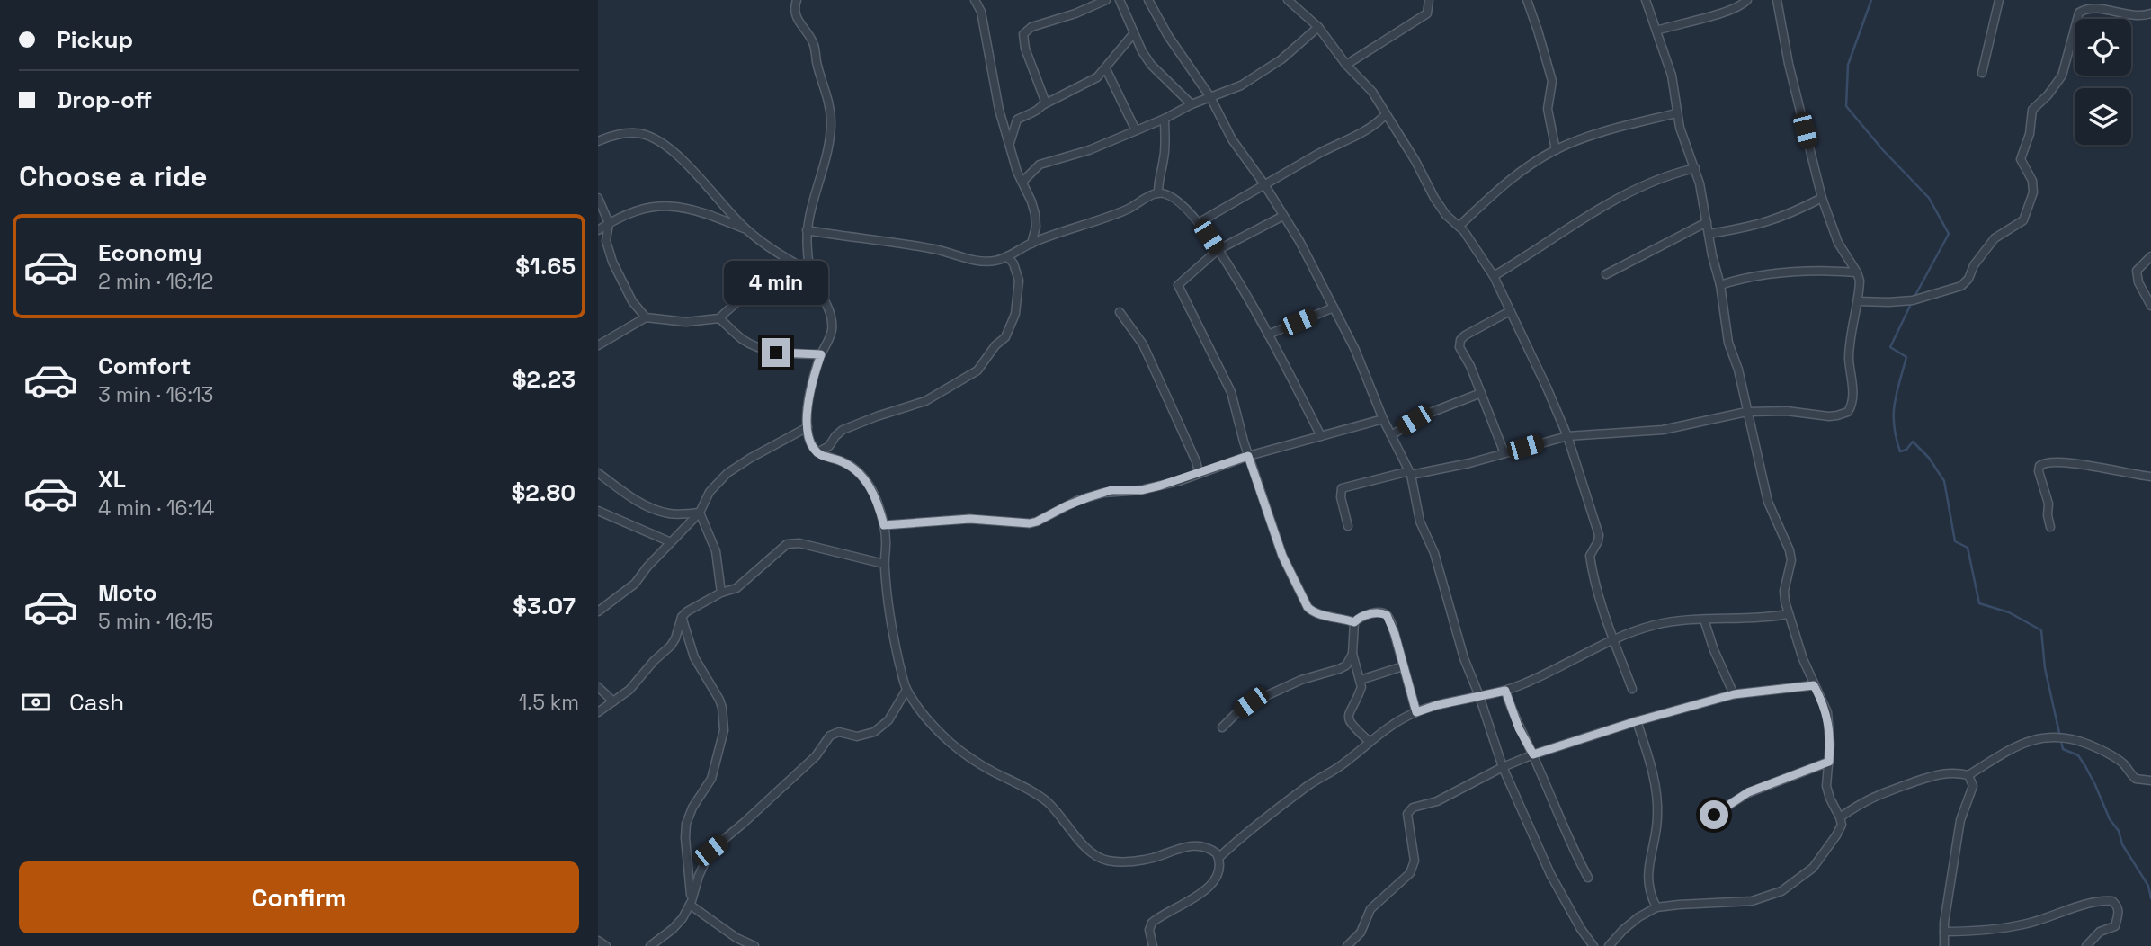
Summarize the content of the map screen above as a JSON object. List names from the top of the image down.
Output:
{
  "page": {
    "banner": ["Pickup", "Drop-off"],
    "heading": "Choose a ride",
    "list": [
      {
        "name": "Economy",
        "note": "2 min · 16:12",
        "value": "$1.65"
      },
      {
        "name": "Comfort",
        "note": "3 min · 16:13",
        "value": "$2.23"
      },
      {
        "name": "XL",
        "note": "4 min · 16:14",
        "value": "$2.80"
      },
      {
        "name": "Moto",
        "note": "5 min · 16:15",
        "value": "$3.07"
      }
    ],
    "bubble": "4 min",
    "pay": ["Cash", "1.5 km"],
    "buttons": "Confirm"
  }
}
